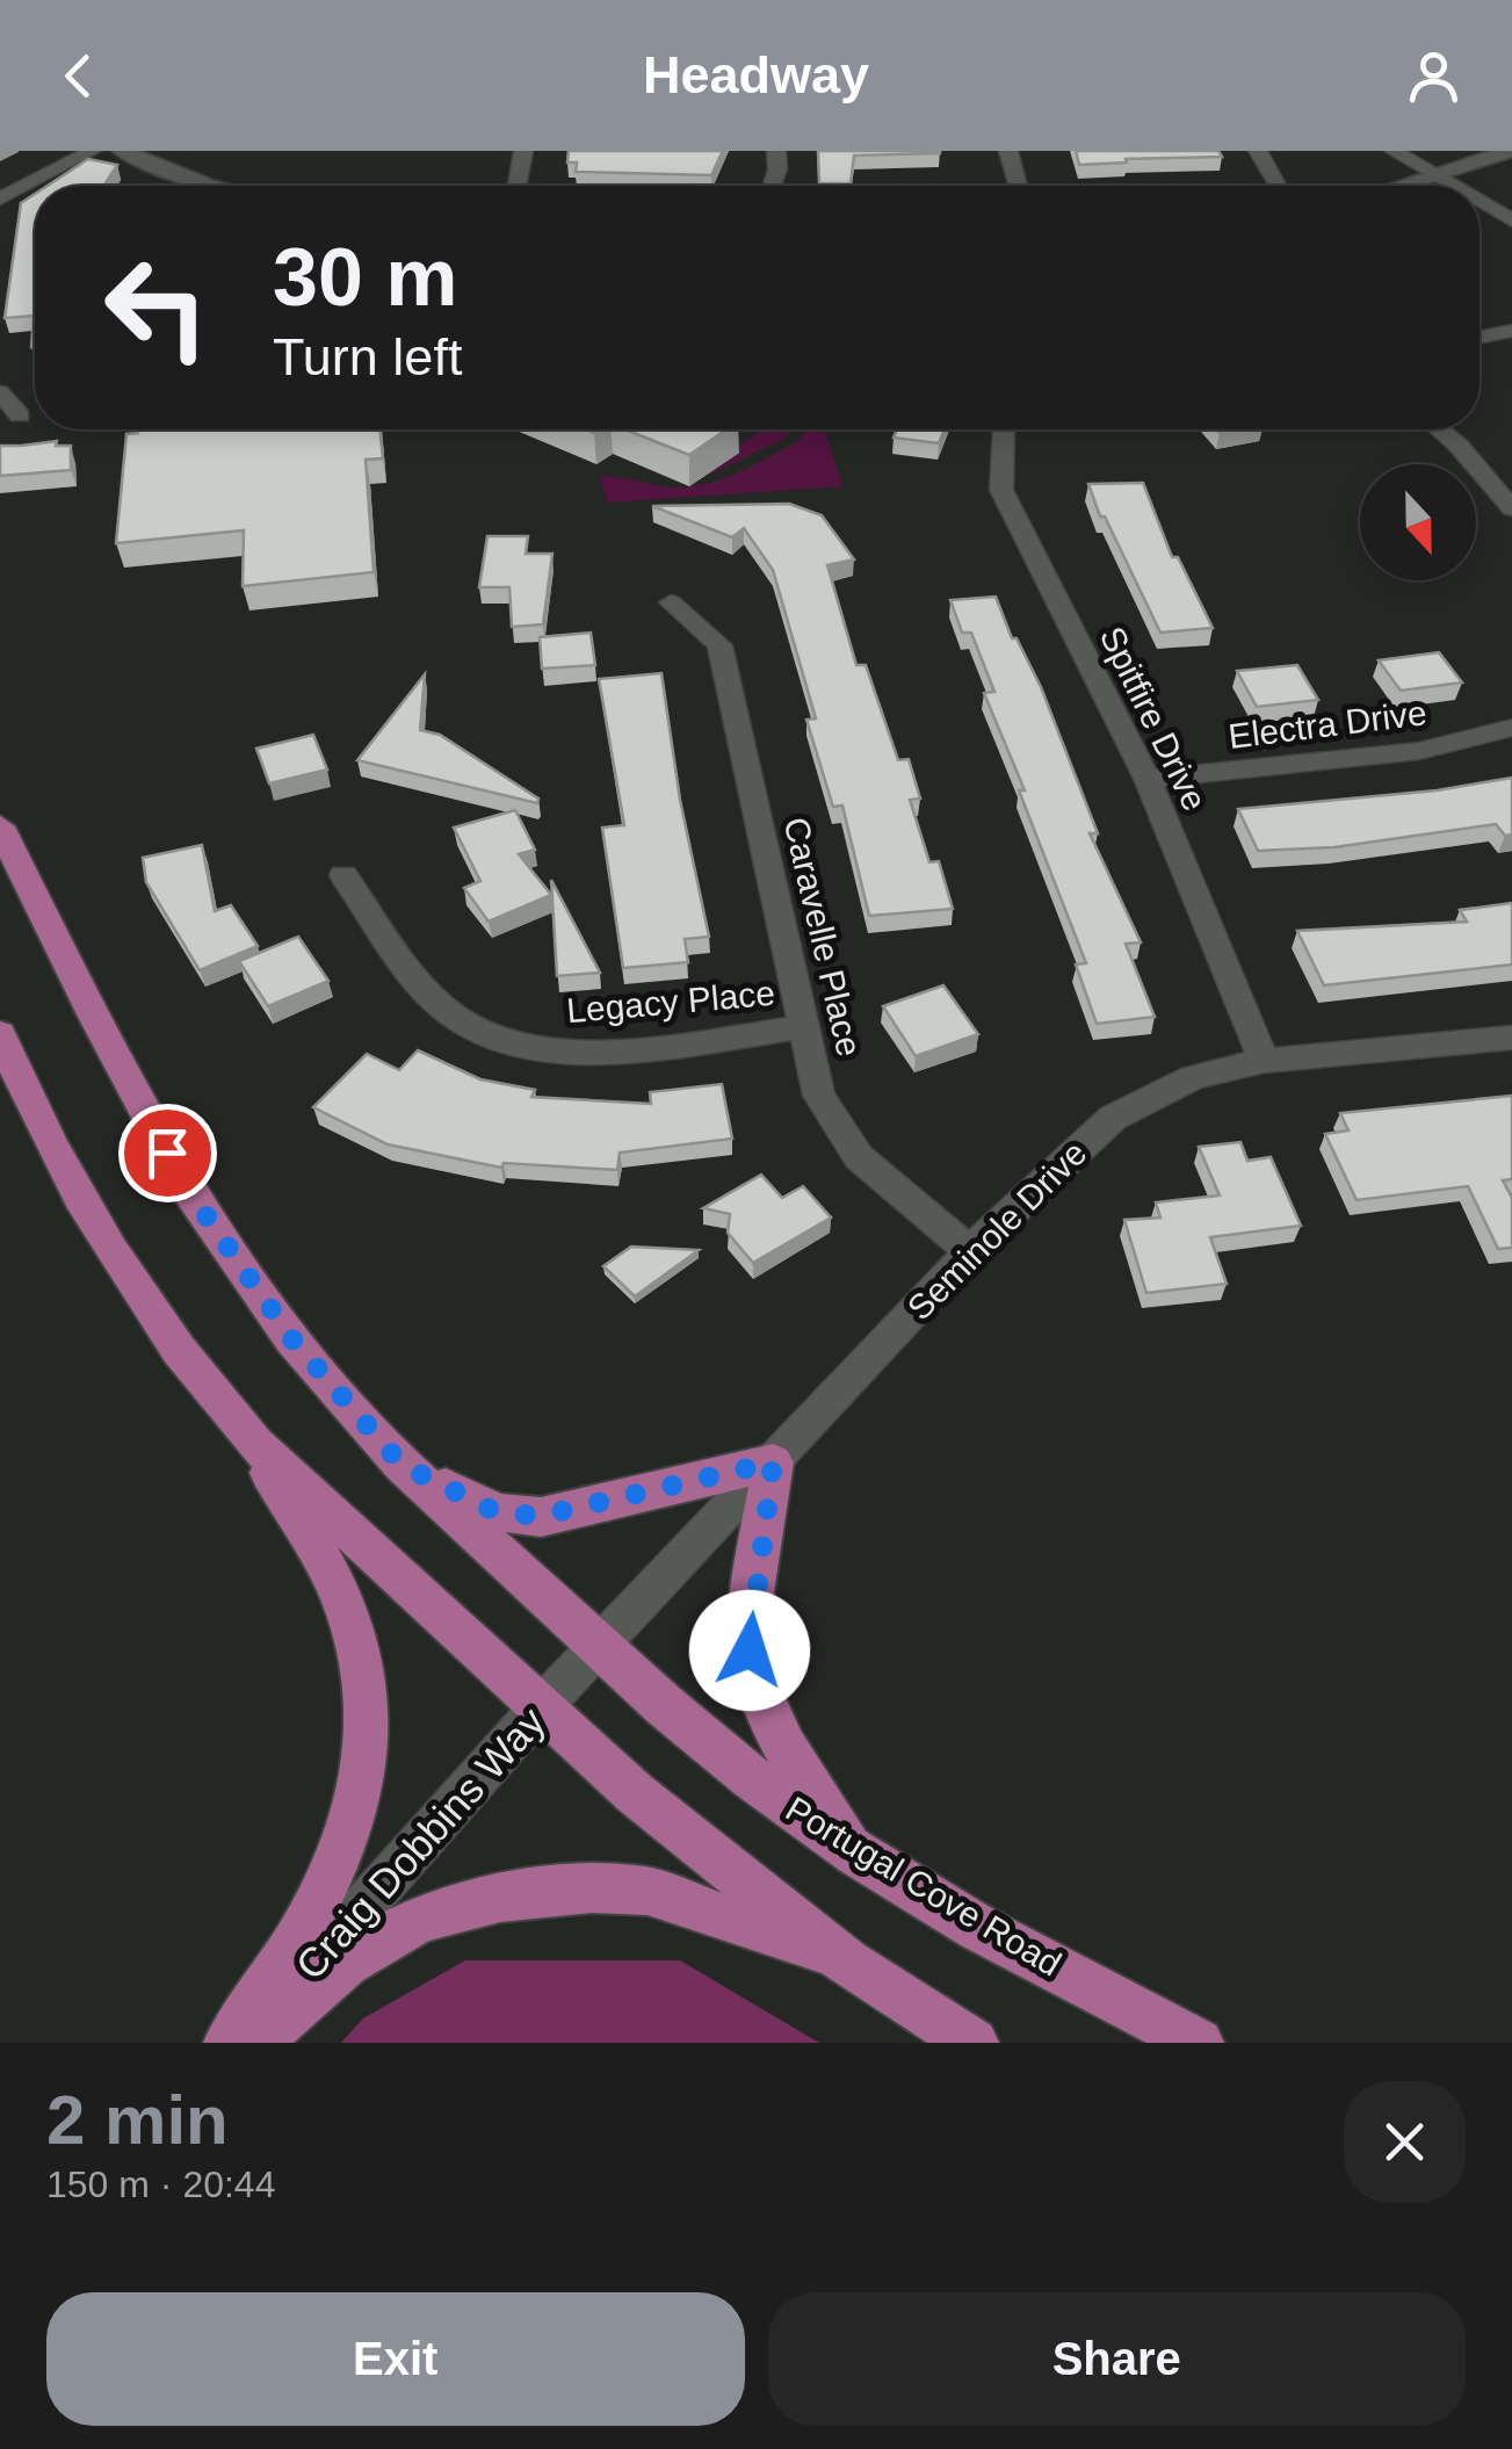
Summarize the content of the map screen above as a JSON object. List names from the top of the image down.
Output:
{
  "streets": {
    "main road": ["Portugal Cove Road"],
    "street": [
      "Spitfire Drive",
      "Electra Drive",
      "Caravelle Place",
      "Legacy Place",
      "Seminole Drive",
      "Craig Dobbins Way"
    ]
  },
  "crossings": [
    ["Spitfire Drive", "Electra Drive"],
    ["Spitfire Drive", "Seminole Drive"],
    ["Caravelle Place", "Legacy Place"],
    ["Caravelle Place", "Seminole Drive"],
    ["Seminole Drive", "Craig Dobbins Way"],
    ["Seminole Drive", "Portugal Cove Road"],
    ["Craig Dobbins Way", "Portugal Cove Road"]
  ],
  "north": "bottom",
  "page": {
    "header": "Headway",
    "turn": ["30 m", "Turn left"],
    "heading": ["2 min", "150 m · 20:44"],
    "buttons": ["Exit", "Share"]
  }
}
